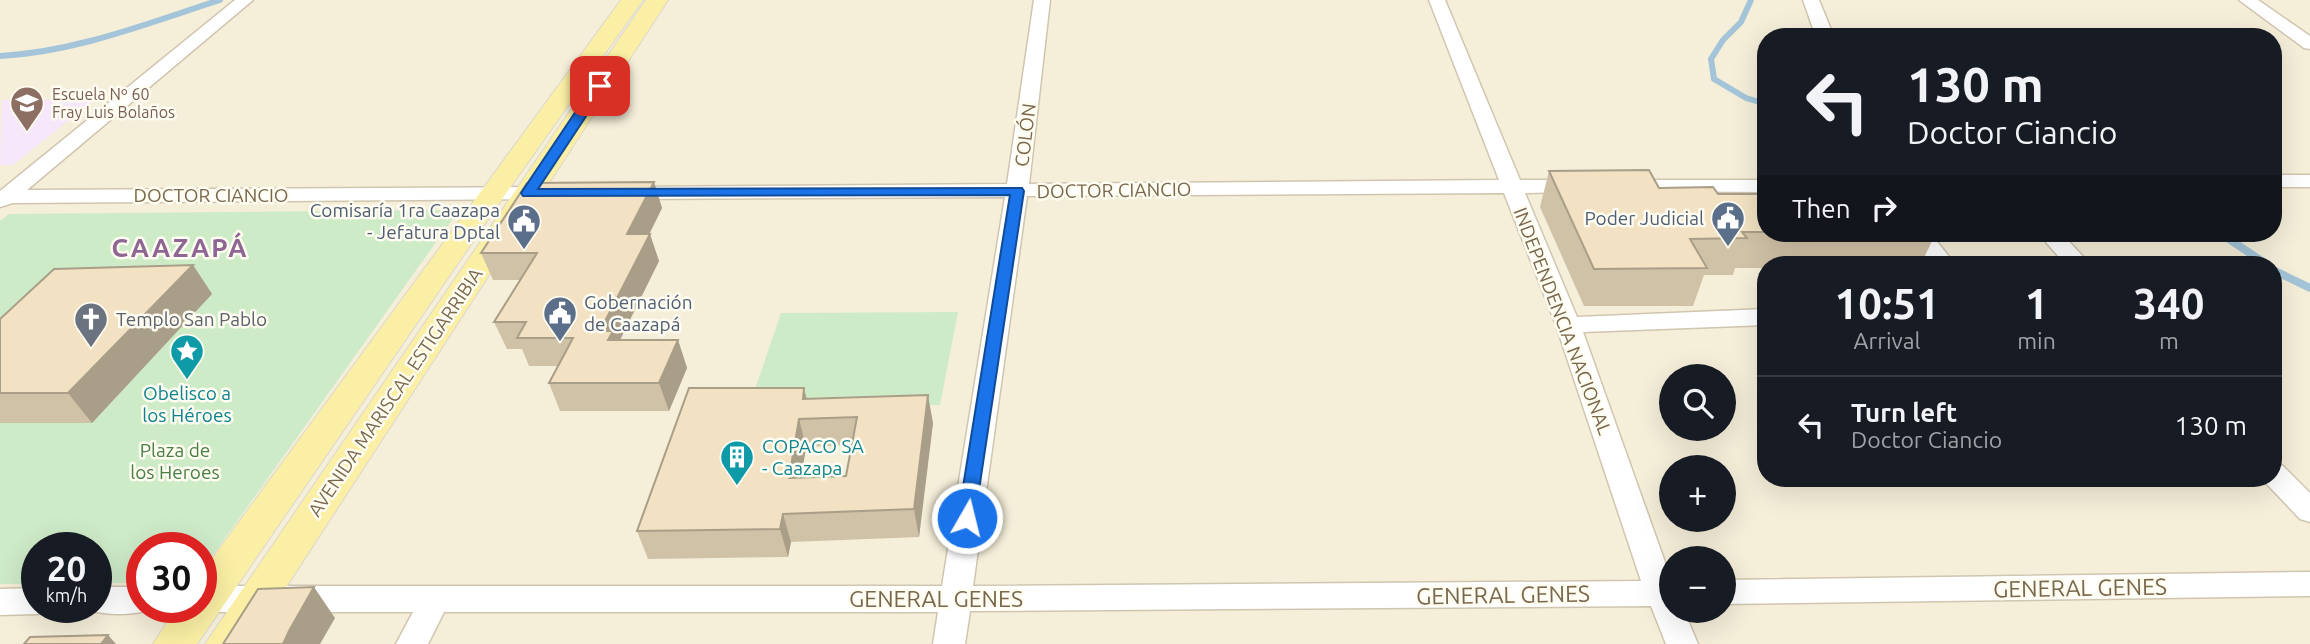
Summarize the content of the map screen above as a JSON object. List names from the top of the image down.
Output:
{
  "streets": {
    "main road": ["AVENIDA MARISCAL ESTIGARRIBIA"],
    "street": [
      "COLÓN",
      "DOCTOR CIANCIO",
      "INDEPENDENCIA NACIONAL",
      "GENERAL GENES"
    ]
  },
  "crossings": [
    ["COLÓN", "DOCTOR CIANCIO"],
    ["COLÓN", "GENERAL GENES"],
    ["DOCTOR CIANCIO", "INDEPENDENCIA NACIONAL"],
    ["DOCTOR CIANCIO", "AVENIDA MARISCAL ESTIGARRIBIA"],
    ["AVENIDA MARISCAL ESTIGARRIBIA", "GENERAL GENES"]
  ],
  "districts": ["CAAZAPÁ"],
  "parks": ["Plaza de los Heroes"],
  "places": {
    "school or university": ["Escuela Nº 60 Fray Luis Bolaños"],
    "public building": ["Poder Judicial", "Comisaría 1ra Caazapa - Jefatura Dptal", "Gobernación de Caazapá"],
    "church": ["Templo San Pablo"],
    "place": ["Obelisco a los Héroes"],
    "building": ["COPACO SA - Caazapa"]
  },
  "page": {
    "turn": ["130 m", "Doctor Ciancio"],
    "then": "Then",
    "eta": [
      "10:51",
      "Arrival",
      "1",
      "min",
      "340",
      "m"
    ],
    "map_buttons": ["+", "−"],
    "list": [
      {
        "name": "Turn left",
        "note": "Doctor Ciancio",
        "value": "130 m"
      }
    ],
    "speed": "20 km/h",
    "limit": "30"
  }
}
